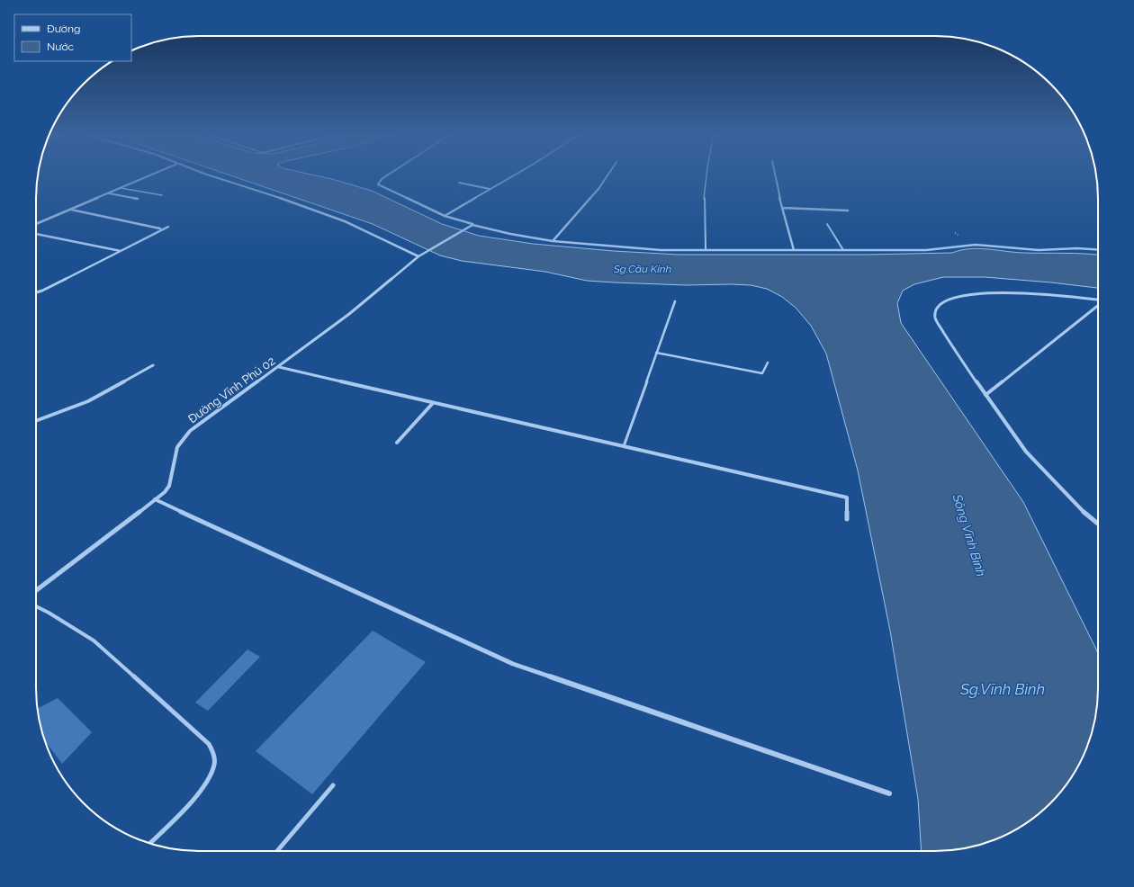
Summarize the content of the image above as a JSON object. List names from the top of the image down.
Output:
{
  "streets": {
    "street": ["Đường Vĩnh Phú 02"]
  },
  "water": ["Sg.Cầu Kinh", "Sông Vĩnh Bình", "Sg.Vĩnh Bình"],
  "legend": ["Đường", "Nước"]
}
